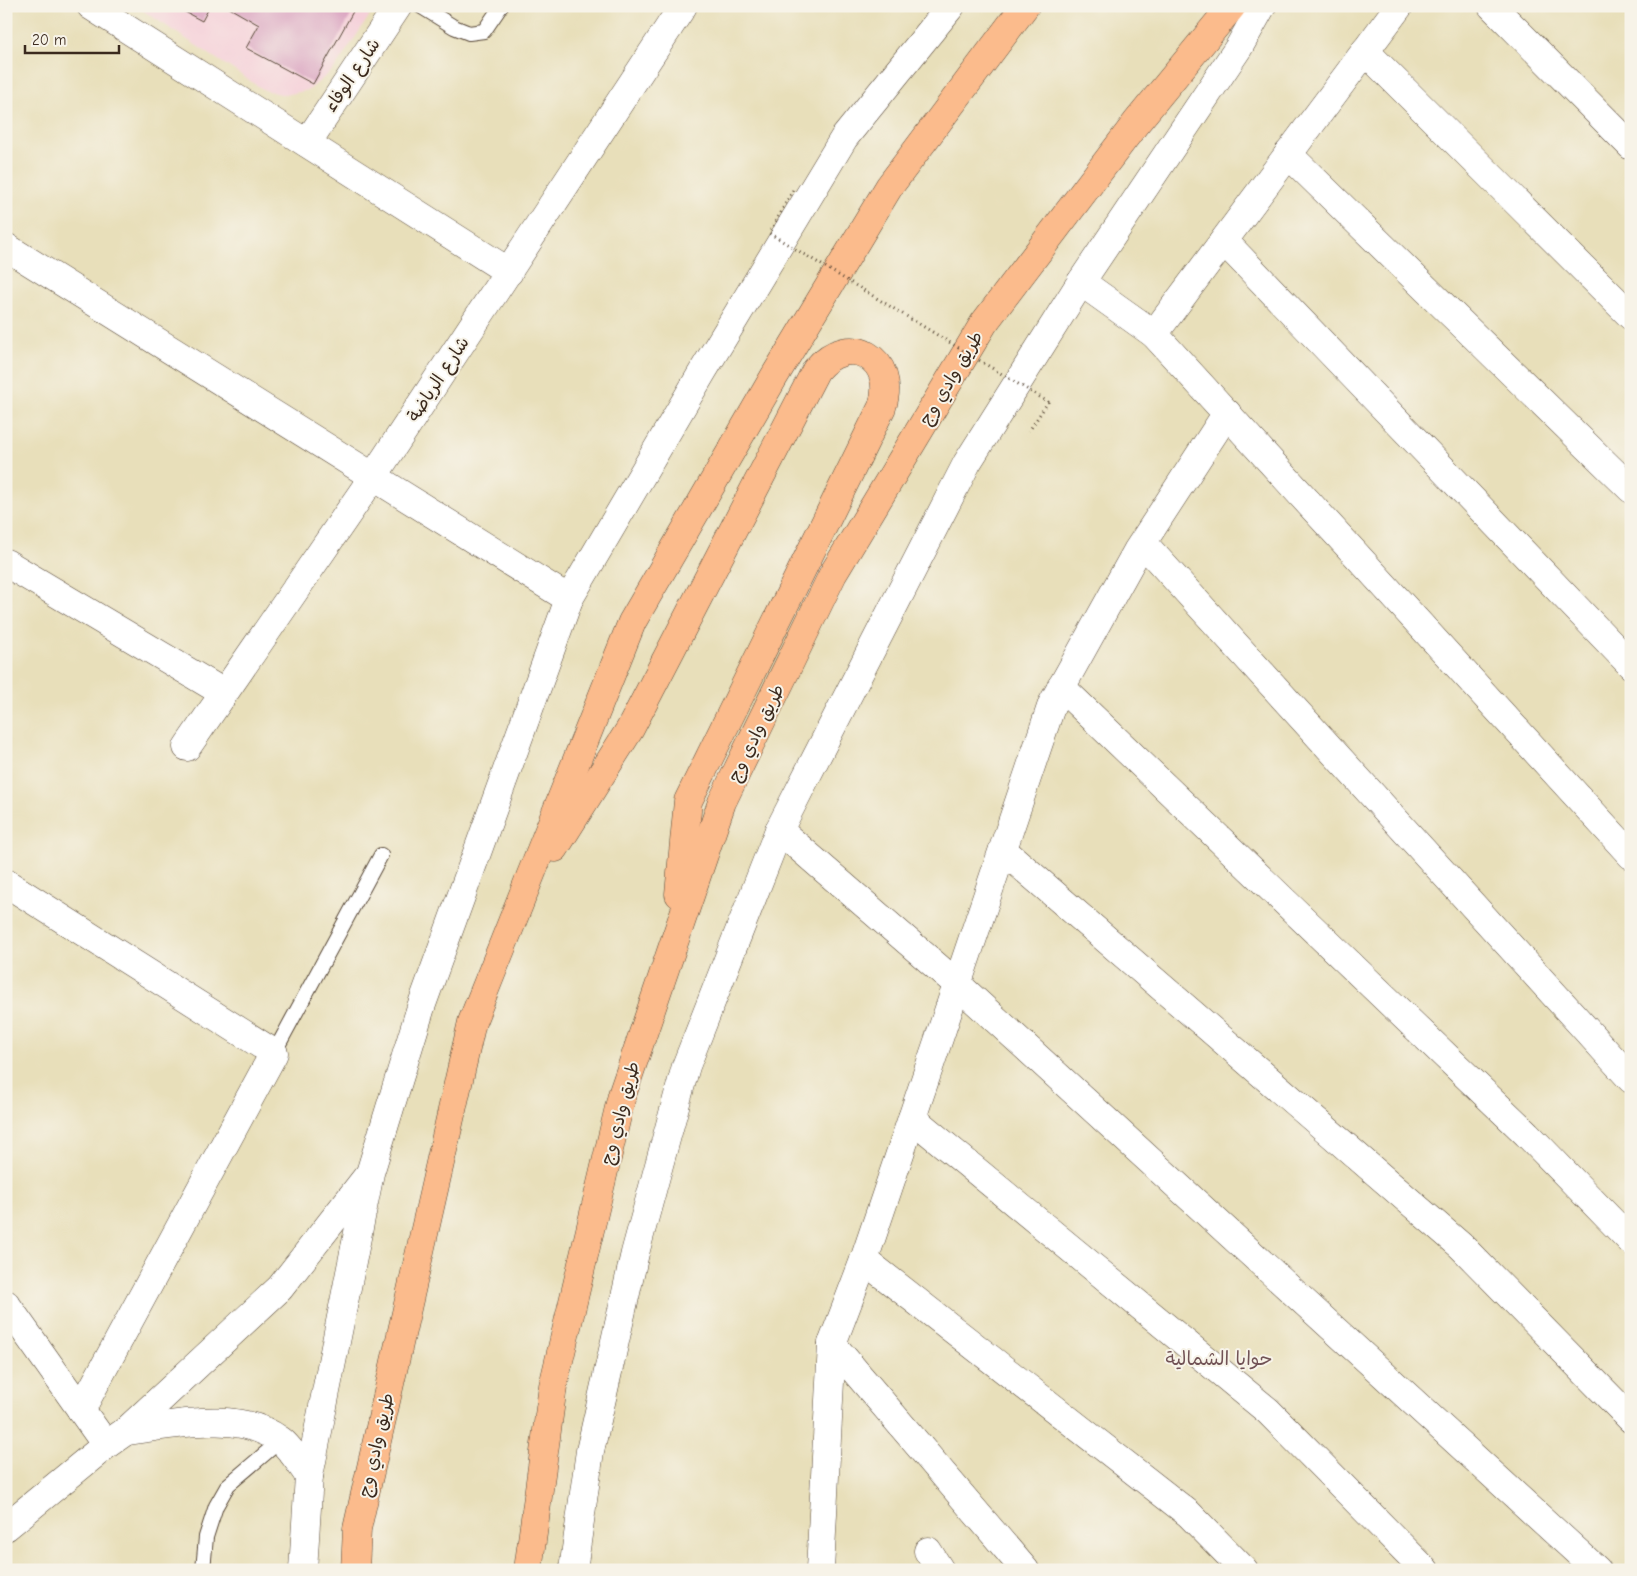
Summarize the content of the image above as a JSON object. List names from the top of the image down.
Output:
{
  "streets": {
    "main road": ["طريق وادي وج"],
    "street": ["شارع الوفاء", "شارع الرياضة"]
  },
  "districts": ["حوايا الشمالية"],
  "scale_bar": "20 m"
}
